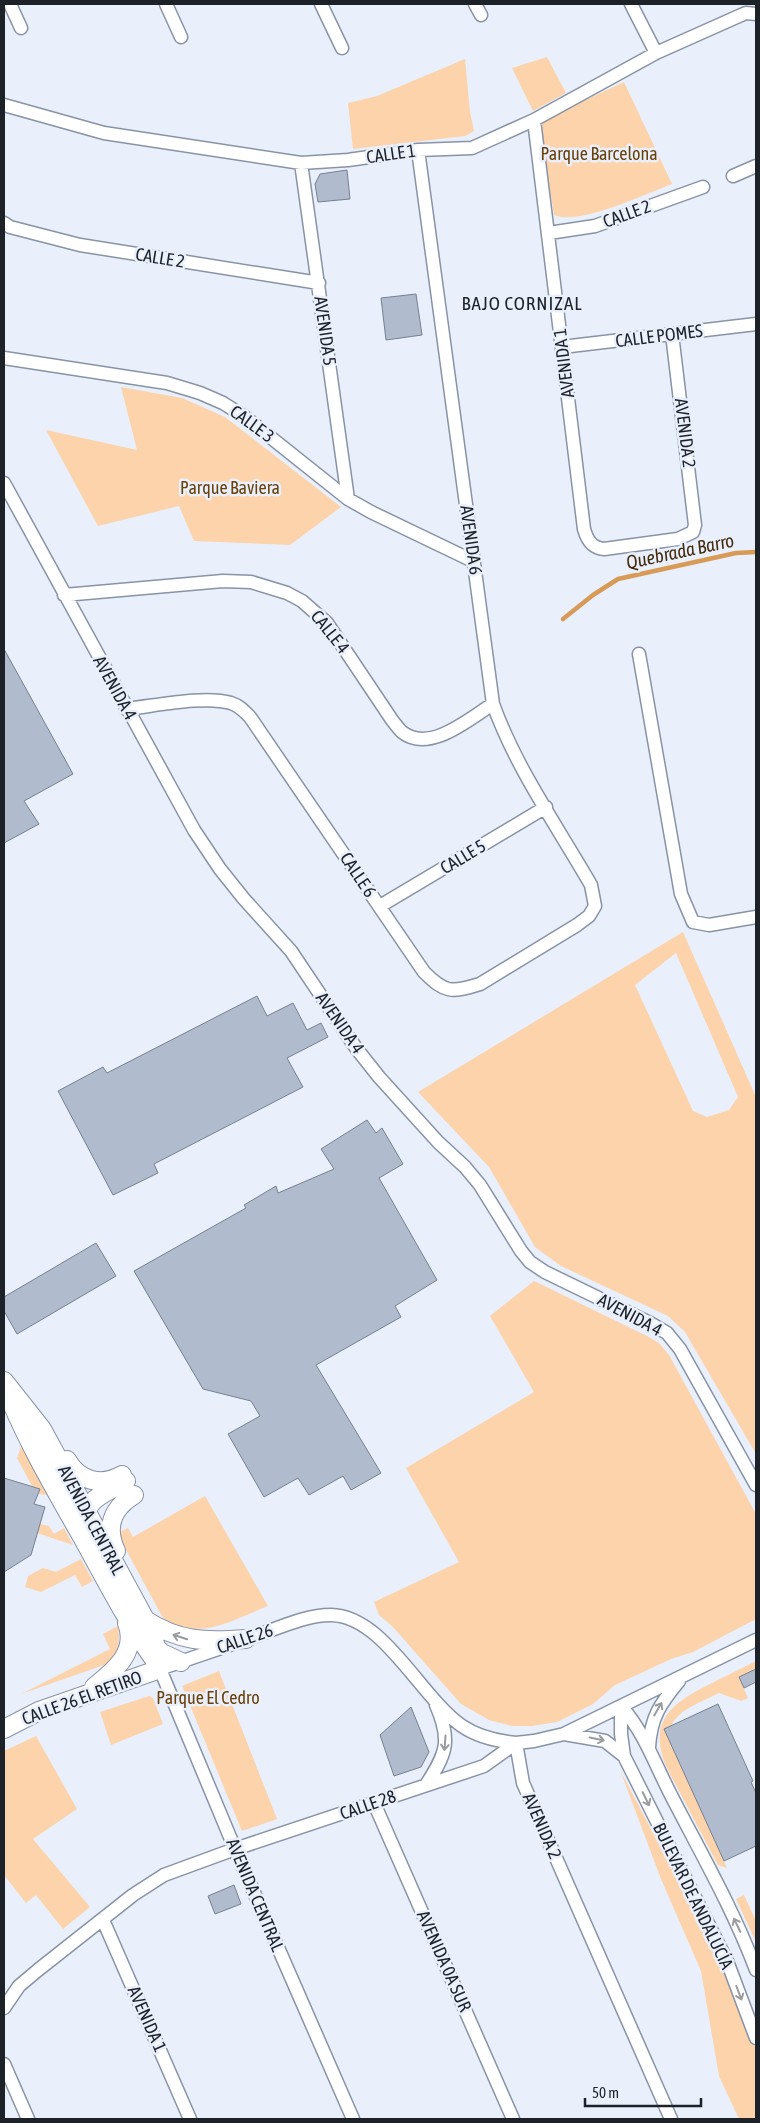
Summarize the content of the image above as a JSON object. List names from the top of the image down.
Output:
{
  "streets": {
    "street": [
      "CALLE 1",
      "CALLE 2",
      "AVENIDA 5",
      "CALLE POMES",
      "AVENIDA 1",
      "CALLE 3",
      "AVENIDA 2",
      "AVENIDA 6",
      "CALLE 4",
      "AVENIDA 4",
      "CALLE 5",
      "CALLE 6",
      "AVENIDA CENTRAL",
      "CALLE 26",
      "CALLE 26 EL RETIRO",
      "CALLE 28",
      "BULEVAR DE ANDALUCÍA",
      "AVENIDA 0A SUR"
    ]
  },
  "crossings": [
    ["CALLE 1", "AVENIDA 5"],
    ["CALLE 1", "AVENIDA 1"],
    ["CALLE 1", "AVENIDA 6"],
    ["CALLE 2", "AVENIDA 5"],
    ["CALLE 2", "AVENIDA 1"],
    ["AVENIDA 5", "CALLE 3"],
    ["CALLE POMES", "AVENIDA 1"],
    ["CALLE POMES", "AVENIDA 2"],
    ["AVENIDA 1", "AVENIDA 2"],
    ["AVENIDA 1", "CALLE 28"],
    ["CALLE 3", "AVENIDA 6"],
    ["AVENIDA 2", "CALLE 28"],
    ["AVENIDA 6", "CALLE 4"],
    ["AVENIDA 6", "CALLE 5"],
    ["AVENIDA 6", "CALLE 6"],
    ["CALLE 4", "AVENIDA 4"],
    ["AVENIDA 4", "CALLE 6"],
    ["CALLE 5", "CALLE 6"],
    ["AVENIDA CENTRAL", "CALLE 26"],
    ["AVENIDA CENTRAL", "CALLE 26 EL RETIRO"],
    ["AVENIDA CENTRAL", "CALLE 28"],
    ["CALLE 26", "CALLE 26 EL RETIRO"],
    ["CALLE 28", "BULEVAR DE ANDALUCÍA"],
    ["CALLE 28", "AVENIDA 0A SUR"]
  ],
  "districts": ["BAJO CORNIZAL"],
  "water": ["Quebrada Barro"],
  "parks": ["Parque Barcelona", "Parque Baviera", "Parque El Cedro"],
  "scale_bar": "50 m"
}
